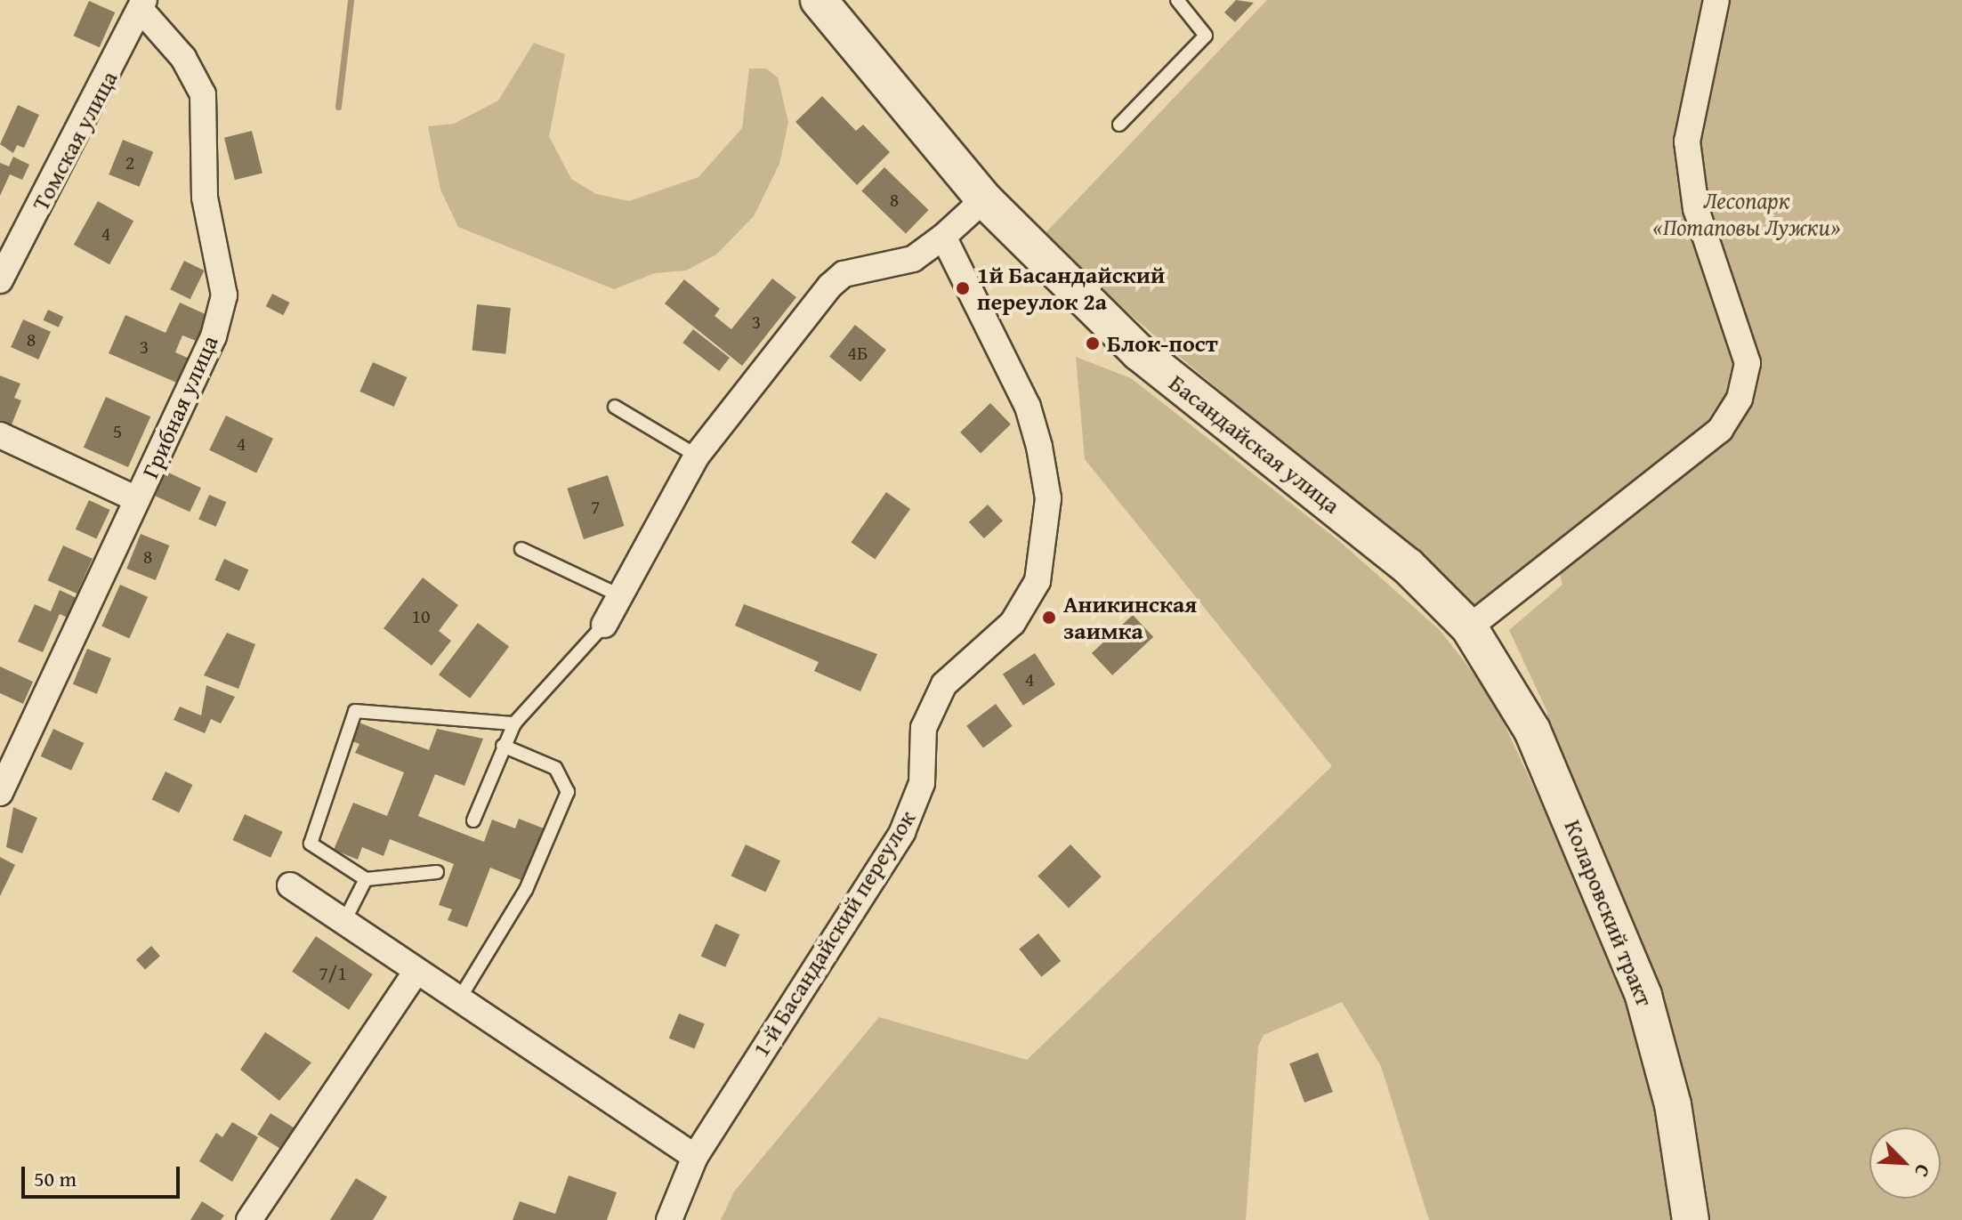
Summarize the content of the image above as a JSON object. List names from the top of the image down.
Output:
{
  "streets": {
    "street": [
      "Томская улица",
      "Грибная улица",
      "Басандайская улица",
      "Коларовский тракт",
      "1-й Басандайский переулок"
    ]
  },
  "crossings": [
    ["Томская улица", "Грибная улица"],
    ["Басандайская улица", "Коларовский тракт"]
  ],
  "parks": ["Лесопарк «Потаповы Лужки»"],
  "places": ["1й Басандайский переулок 2а", "Блок-пост", "Аникинская заимка"],
  "house_numbers": [
    "2",
    "8",
    "4",
    "3",
    "8",
    "3",
    "4Б",
    "5",
    "4",
    "7",
    "8",
    "10",
    "4",
    "7/1"
  ],
  "scale_bar": "50 m",
  "north": "bottom right"
}
